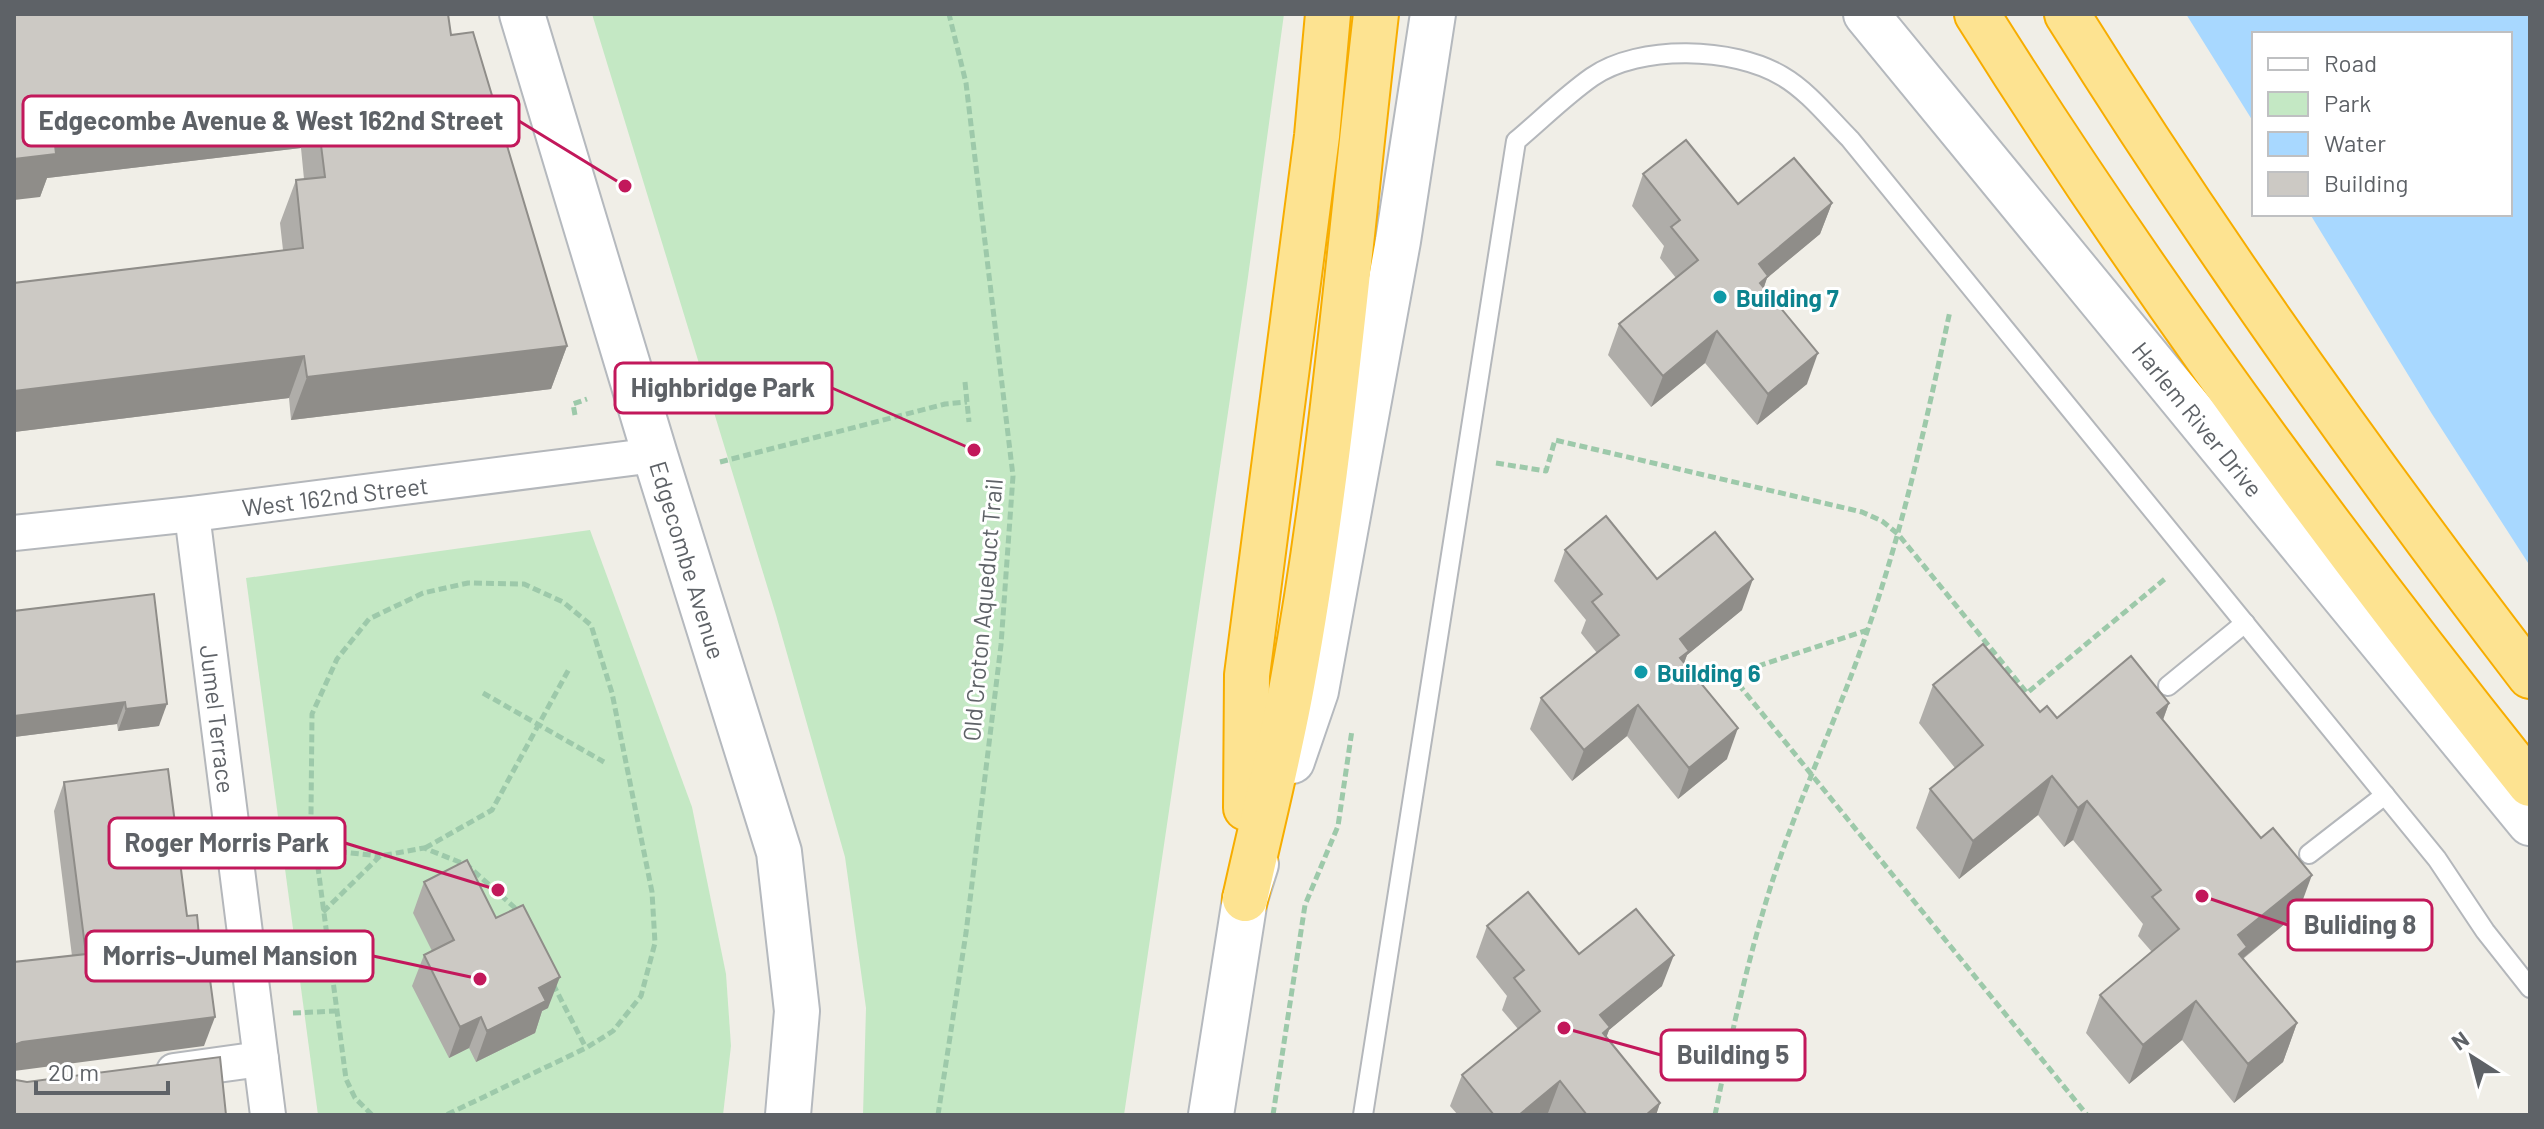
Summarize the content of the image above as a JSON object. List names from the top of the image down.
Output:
{
  "streets": {
    "highway": ["Harlem River Drive"],
    "main road": ["Edgecombe Avenue"],
    "street": ["West 162nd Street", "Jumel Terrace"],
    "path": ["Old Croton Aqueduct Trail"]
  },
  "crossings": [
    ["West 162nd Street", "Edgecombe Avenue"],
    ["West 162nd Street", "Jumel Terrace"]
  ],
  "places": [
    "Edgecombe Avenue & West 162nd Street",
    "Building 7",
    "Highbridge Park",
    "Building 6",
    "Roger Morris Park",
    "Buliding 8",
    "Morris-Jumel Mansion",
    "Building 5"
  ],
  "legend": [
    "Road",
    "Park",
    "Water",
    "Building"
  ],
  "scale_bar": "20 m",
  "north": "top left"
}
